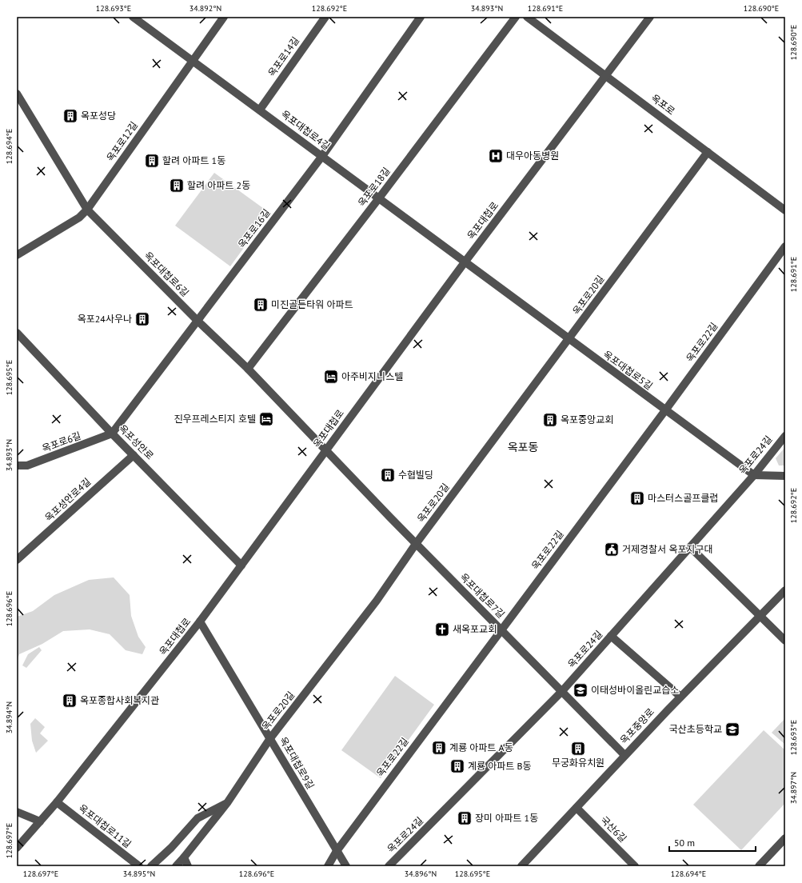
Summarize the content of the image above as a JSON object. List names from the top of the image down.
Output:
{
  "streets": {
    "street": [
      "옥포로14길",
      "옥포로",
      "옥포대첩로4길",
      "옥포로12길",
      "옥포로18길",
      "옥포대첩로",
      "옥포로16길",
      "옥포대첩로6길",
      "옥포로20길",
      "옥포로22길",
      "옥포대첩로5길",
      "옥포로6길",
      "옥포성안로",
      "옥포로24길",
      "옥포성안로4길",
      "옥포대첩로7길",
      "옥포중앙로",
      "옥포대첩로9길",
      "옥포대첩로11길",
      "국산6길"
    ]
  },
  "crossings": [
    ["옥포로14길", "옥포대첩로4길"],
    ["옥포로", "옥포대첩로"],
    ["옥포로", "옥포로20길"],
    ["옥포대첩로4길", "옥포로12길"],
    ["옥포대첩로4길", "옥포로18길"],
    ["옥포대첩로4길", "옥포대첩로"],
    ["옥포대첩로4길", "옥포로16길"],
    ["옥포대첩로4길", "옥포대첩로5길"],
    ["옥포로12길", "옥포대첩로6길"],
    ["옥포로18길", "옥포대첩로6길"],
    ["옥포대첩로", "옥포대첩로6길"],
    ["옥포대첩로", "옥포대첩로5길"],
    ["옥포대첩로", "옥포성안로"],
    ["옥포대첩로", "옥포대첩로7길"],
    ["옥포대첩로", "옥포대첩로9길"],
    ["옥포대첩로", "옥포대첩로11길"],
    ["옥포로16길", "옥포대첩로6길"],
    ["옥포로16길", "옥포로6길"],
    ["옥포로16길", "옥포성안로"],
    ["옥포대첩로6길", "옥포대첩로7길"],
    ["옥포로20길", "옥포대첩로5길"],
    ["옥포로20길", "옥포대첩로7길"],
    ["옥포로20길", "옥포대첩로9길"],
    ["옥포로22길", "옥포대첩로5길"],
    ["옥포로22길", "옥포대첩로7길"],
    ["옥포로22길", "옥포대첩로9길"],
    ["옥포대첩로5길", "옥포로24길"],
    ["옥포로6길", "옥포성안로"],
    ["옥포성안로", "옥포성안로4길"],
    ["옥포로24길", "옥포대첩로7길"],
    ["옥포대첩로7길", "옥포중앙로"],
    ["옥포중앙로", "국산6길"]
  ],
  "districts": ["옥포동"],
  "places": {
    "building": [
      "옥포성당",
      "할려 아파트 1동",
      "할려 아파트 2동",
      "미진골든타워 아파트",
      "옥포24사우나",
      "옥포중앙교회",
      "수협빌딩",
      "마스터스골프클럽",
      "옥포종합사회복지관",
      "계룡 아파트 A동",
      "무궁화유치원",
      "계룡 아파트 B동",
      "장미 아파트 1동"
    ],
    "hospital": ["대우아동병원"],
    "hotel": ["아주비지니스텔", "진우프레스티지 호텔"],
    "public building": ["거제경찰서 옥포지구대"],
    "church": ["새옥포교회"],
    "school or university": ["이태성바이올린교습소", "국산초등학교"]
  },
  "scale_bar": "50 m",
  "coordinates": [
    "128.693°E",
    "34.892°N",
    "128.692°E",
    "34.893°N",
    "128.691°E",
    "128.690°E",
    "128.694°E",
    "128.695°E",
    "128.696°E",
    "34.894°N",
    "34.897°N",
    "128.697°E",
    "34.895°N",
    "34.896°N"
  ]
}
